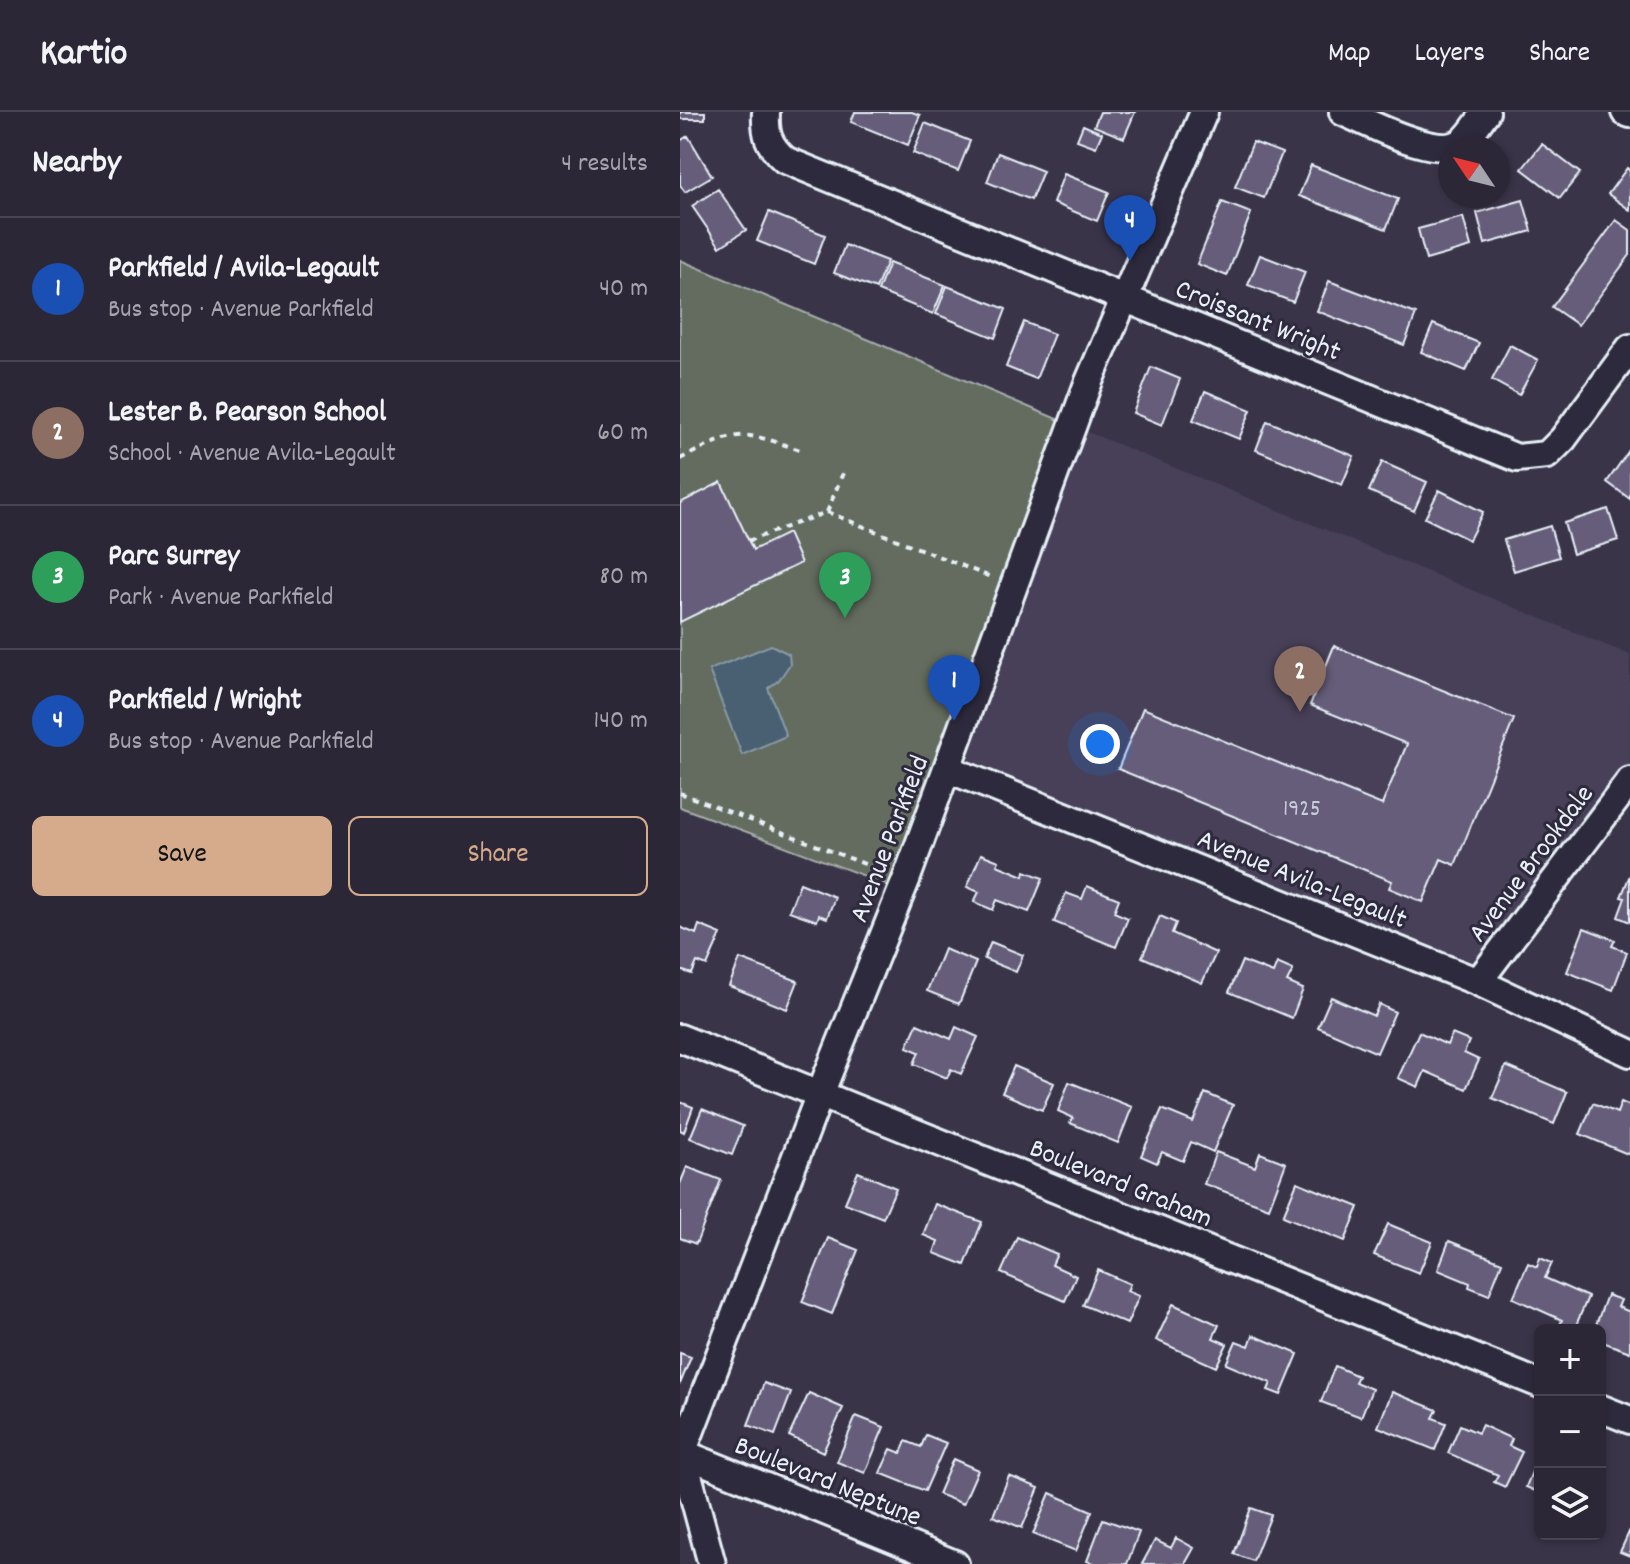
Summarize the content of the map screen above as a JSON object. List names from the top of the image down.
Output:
{
  "streets": {
    "street": [
      "Croissant Wright",
      "Avenue Parkfield",
      "Avenue Brookdale",
      "Avenue Avila-Legault",
      "Boulevard Graham",
      "Boulevard Neptune"
    ]
  },
  "crossings": [
    ["Croissant Wright", "Avenue Parkfield"],
    ["Avenue Parkfield", "Avenue Avila-Legault"],
    ["Avenue Parkfield", "Boulevard Graham"],
    ["Avenue Parkfield", "Boulevard Neptune"],
    ["Avenue Brookdale", "Avenue Avila-Legault"]
  ],
  "house_numbers": ["1925"],
  "north": "top left",
  "page": {
    "header": "Kartio",
    "nav": ["Map", "Layers", "Share"],
    "heading": ["Nearby", "4 results"],
    "pins": [
      "4",
      "3",
      "2",
      "1"
    ],
    "list": [
      {
        "mark": "1",
        "name": "Parkfield / Avila-Legault",
        "note": "Bus stop · Avenue Parkfield",
        "value": "40 m"
      },
      {
        "mark": "2",
        "name": "Lester B. Pearson School",
        "note": "School · Avenue Avila-Legault",
        "value": "60 m"
      },
      {
        "mark": "3",
        "name": "Parc Surrey",
        "note": "Park · Avenue Parkfield",
        "value": "80 m"
      },
      {
        "mark": "4",
        "name": "Parkfield / Wright",
        "note": "Bus stop · Avenue Parkfield",
        "value": "140 m"
      }
    ],
    "buttons": ["Save", "Share"],
    "map_buttons": ["+", "−"]
  }
}
